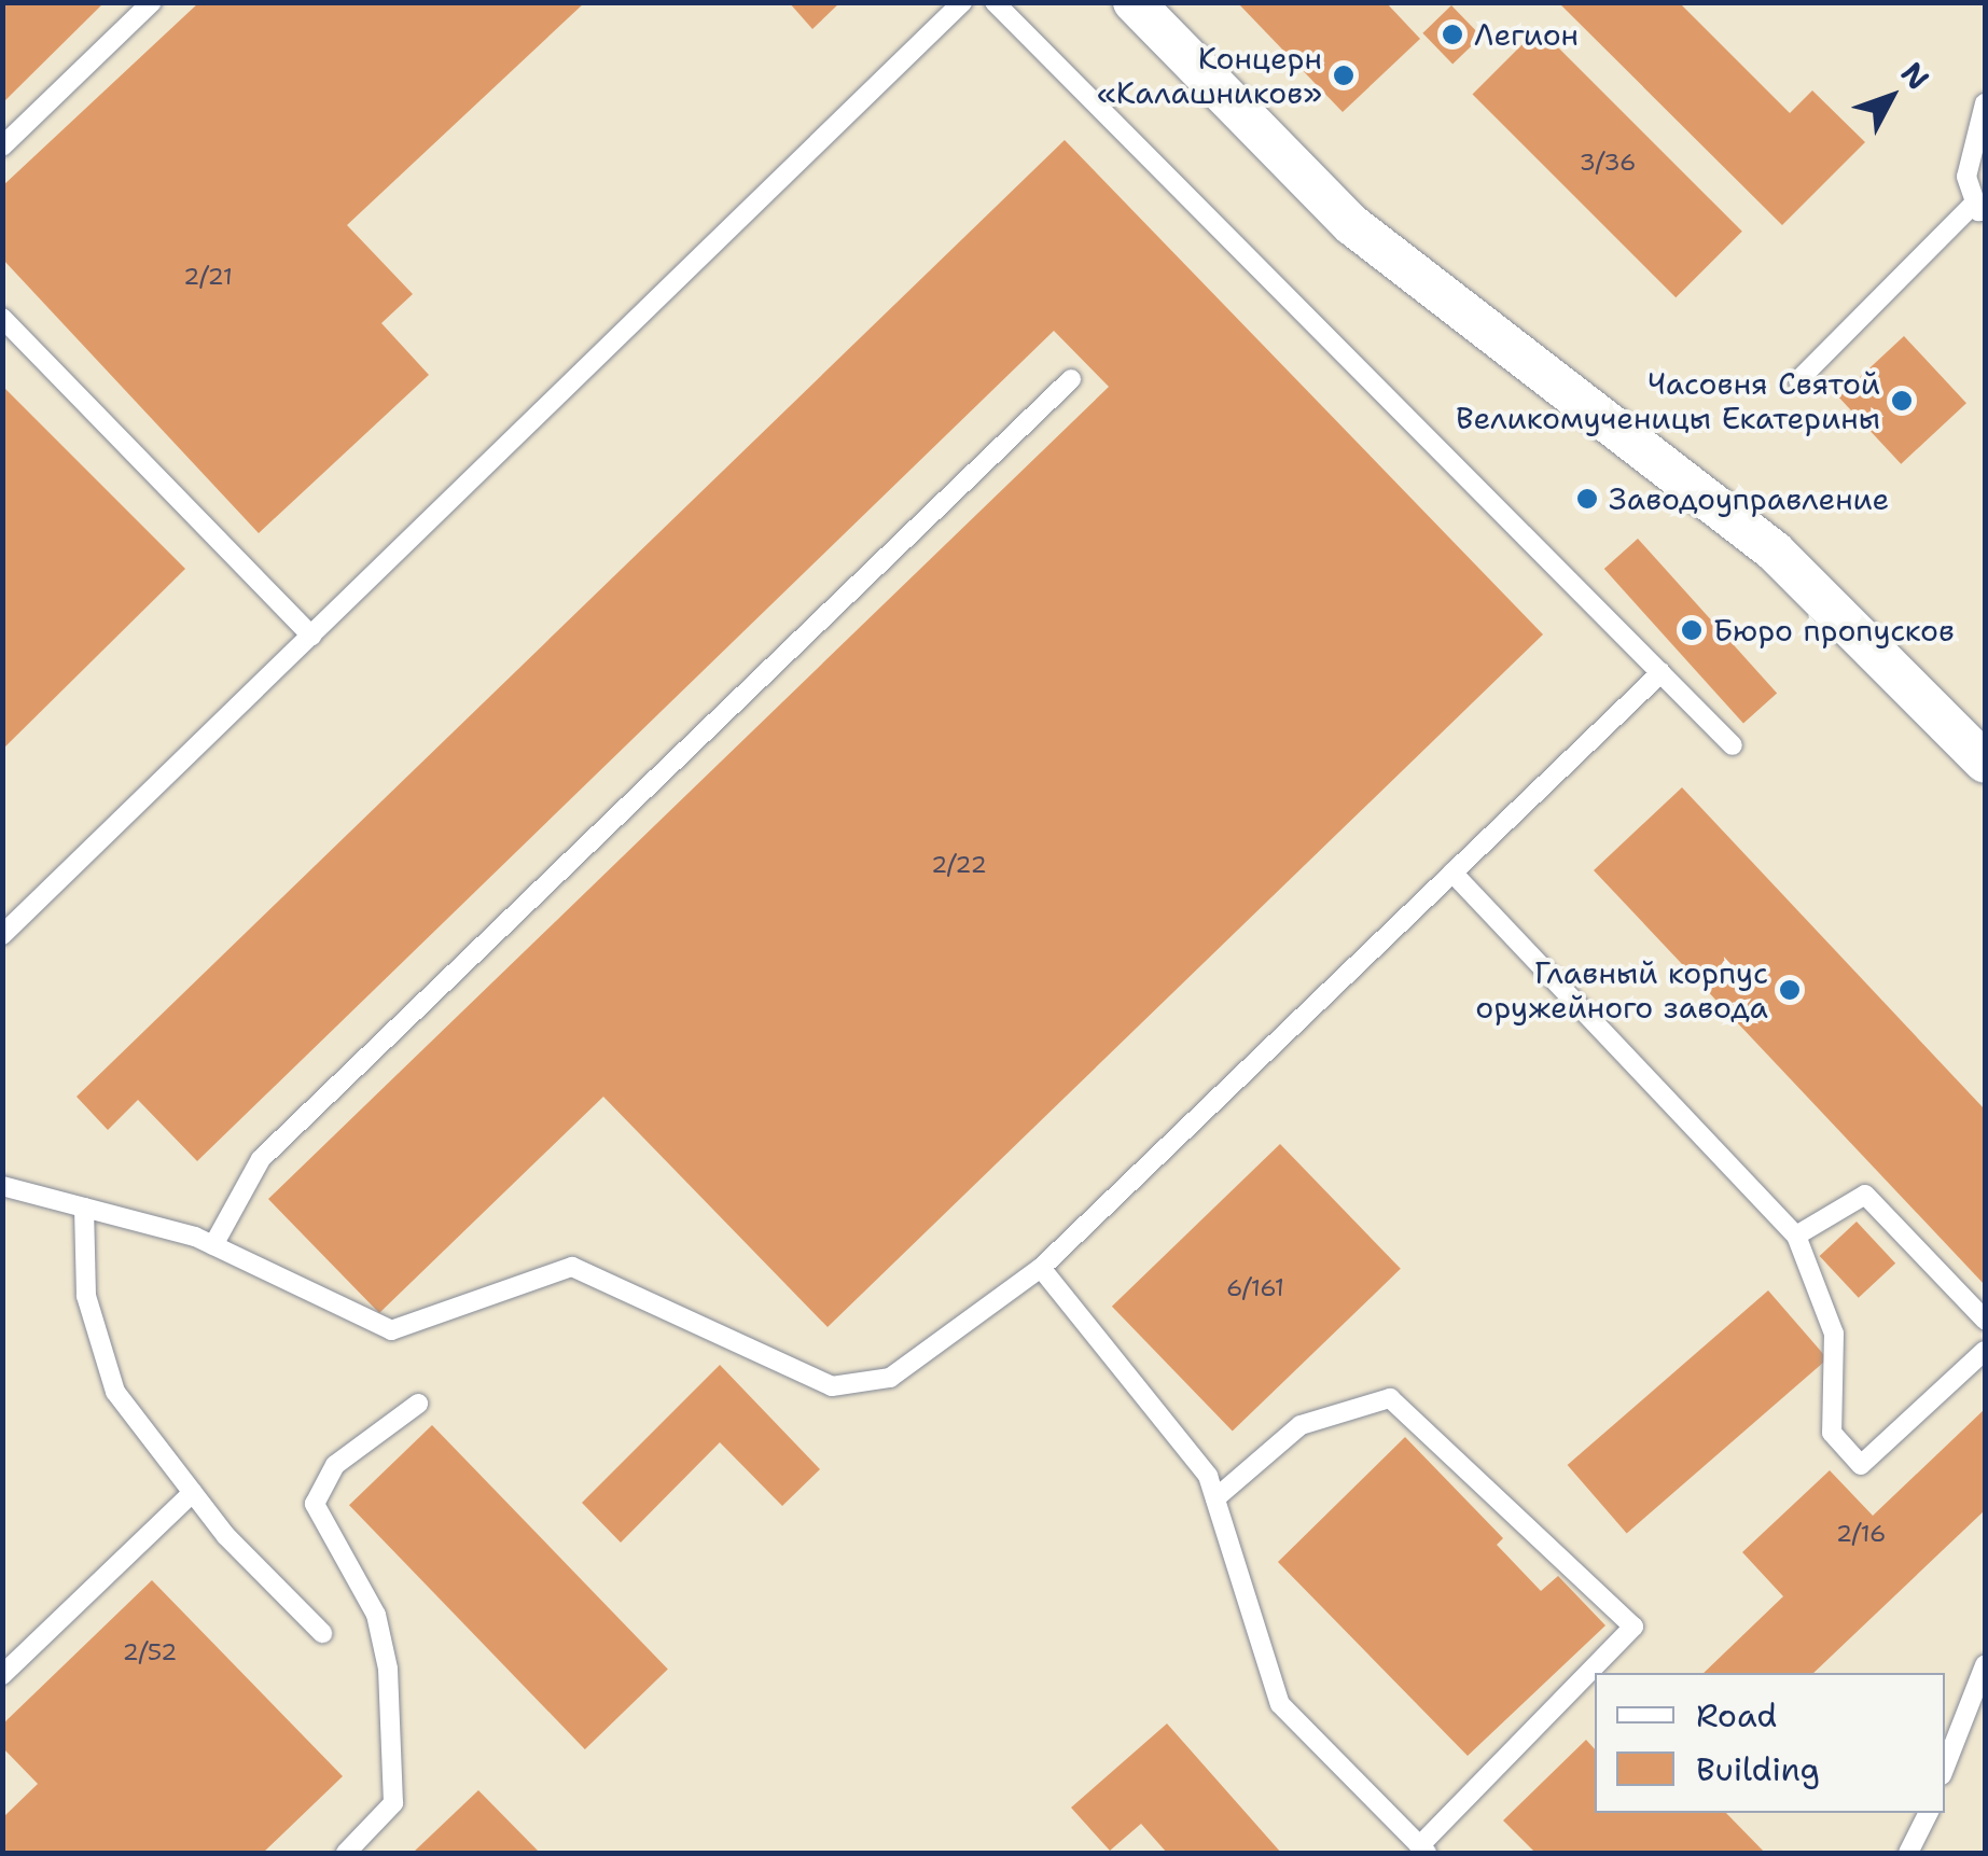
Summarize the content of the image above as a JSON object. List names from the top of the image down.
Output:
{
  "places": [
    "Легион",
    "Концерн «Калашников»",
    "Часовня Святой Великомученицы Екатерины",
    "Заводоуправление",
    "Бюро пропусков",
    "Главный корпус оружейного завода"
  ],
  "house_numbers": [
    "3/36",
    "2/21",
    "2/22",
    "6/161",
    "2/16",
    "2/52"
  ],
  "legend": ["Road", "Building"],
  "north": "top right"
}
